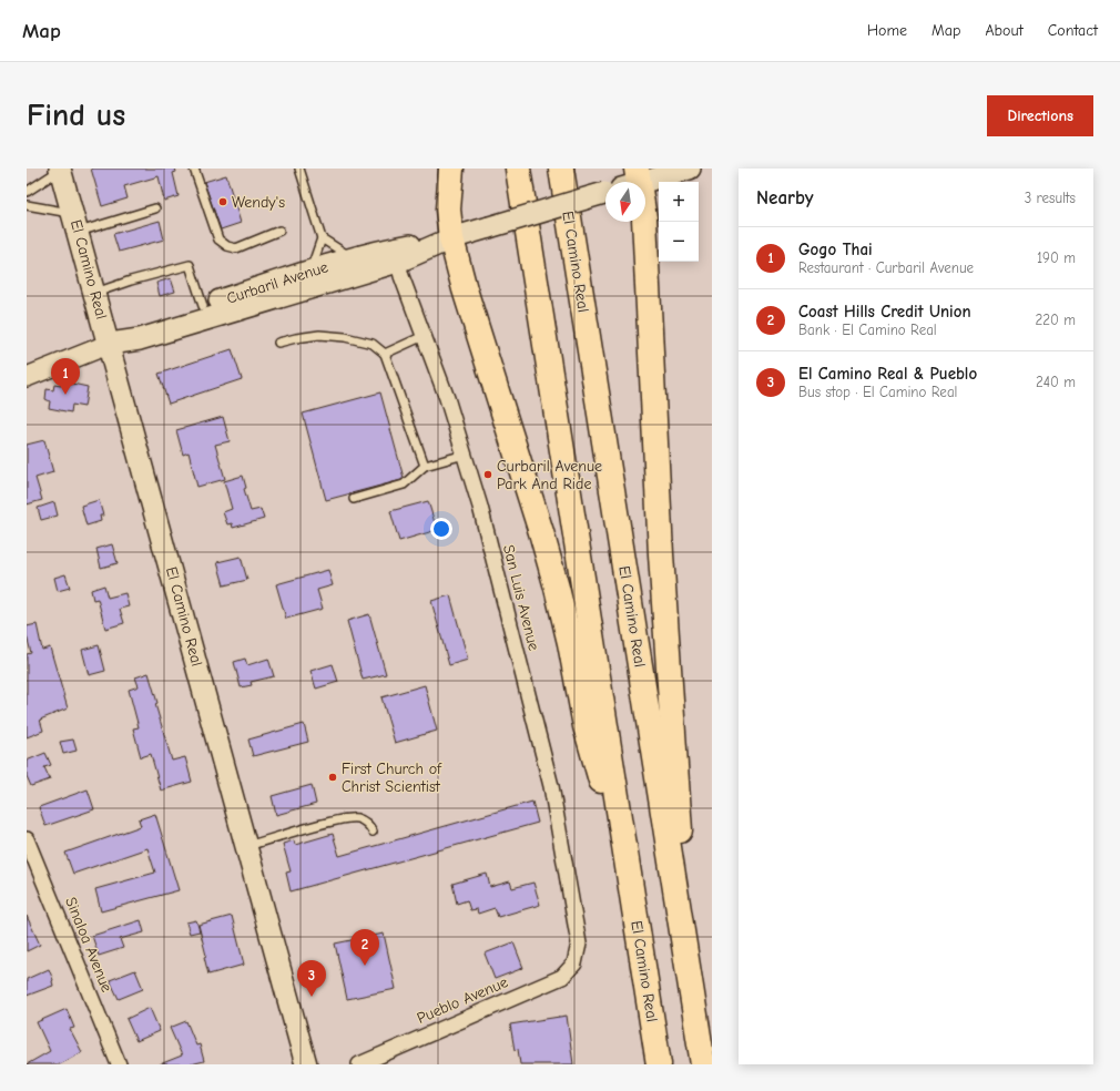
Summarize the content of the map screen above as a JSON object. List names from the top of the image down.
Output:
{
  "streets": {
    "highway": ["El Camino Real"],
    "main road": ["Curbaril Avenue"],
    "street": ["San Luis Avenue", "Sinaloa Avenue", "Pueblo Avenue"]
  },
  "crossings": [
    ["El Camino Real", "Curbaril Avenue"],
    ["Curbaril Avenue", "San Luis Avenue"],
    ["San Luis Avenue", "Pueblo Avenue"]
  ],
  "places": ["Wendy's", "Curbaril Avenue Park And Ride", "First Church of Christ Scientist"],
  "north": "bottom",
  "page": {
    "header": "Map",
    "nav": [
      "Home",
      "Map",
      "About",
      "Contact"
    ],
    "buttons": "Directions",
    "title": "Find us",
    "heading": ["Nearby", "3 results"],
    "map_buttons": ["+", "−"],
    "list": [
      {
        "mark": "1",
        "name": "Gogo Thai",
        "note": "Restaurant · Curbaril Avenue",
        "value": "190 m"
      },
      {
        "mark": "2",
        "name": "Coast Hills Credit Union",
        "note": "Bank · El Camino Real",
        "value": "220 m"
      },
      {
        "mark": "3",
        "name": "El Camino Real & Pueblo",
        "note": "Bus stop · El Camino Real",
        "value": "240 m"
      }
    ],
    "pins": ["1", "2", "3"]
  }
}
